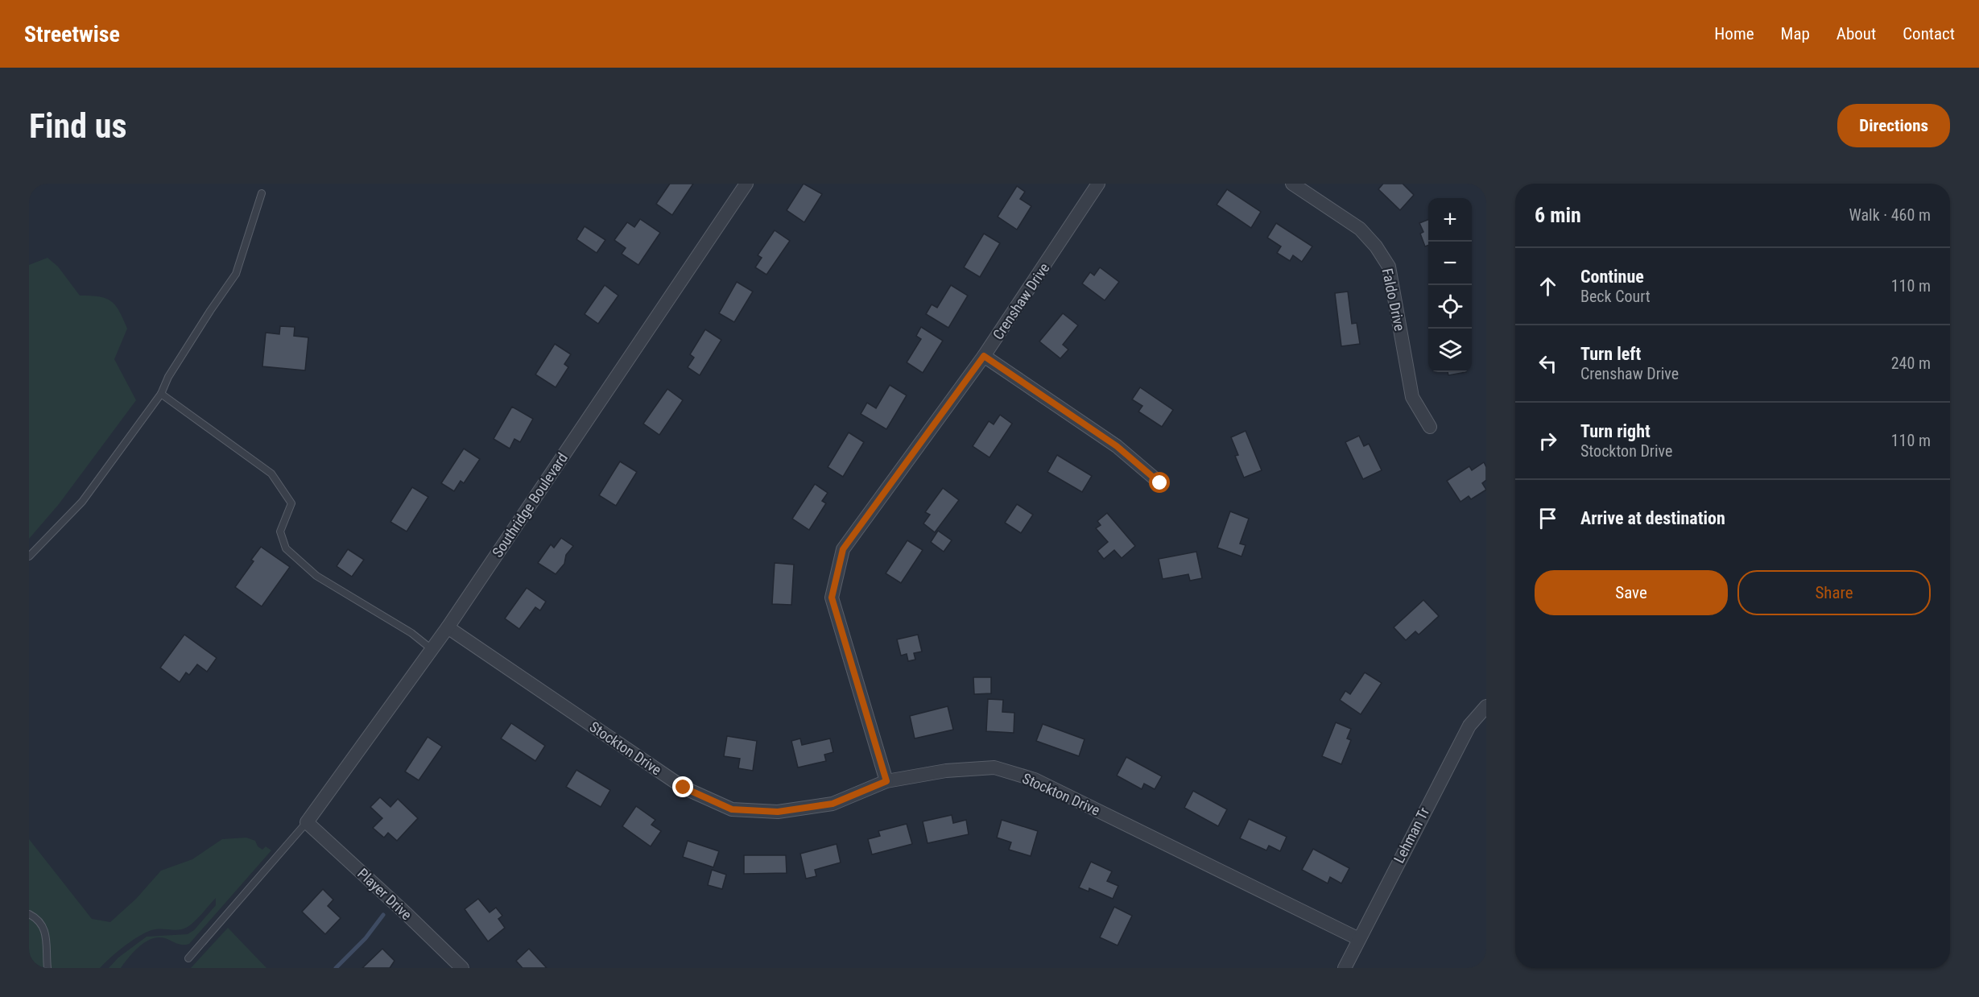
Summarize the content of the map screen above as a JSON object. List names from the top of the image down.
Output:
{
  "streets": {
    "street": [
      "Faldo Drive",
      "Crenshaw Drive",
      "Southridge Boulevard",
      "Stockton Drive",
      "Lehman Tr",
      "Player Drive"
    ]
  },
  "crossings": [
    ["Crenshaw Drive", "Stockton Drive"],
    ["Southridge Boulevard", "Stockton Drive"],
    ["Southridge Boulevard", "Player Drive"],
    ["Stockton Drive", "Lehman Tr"]
  ],
  "page": {
    "header": "Streetwise",
    "nav": [
      "Home",
      "Map",
      "About",
      "Contact"
    ],
    "buttons": [
      "Directions",
      ["Save", "Share"]
    ],
    "title": "Find us",
    "heading": ["6 min", "Walk · 460 m"],
    "map_buttons": ["+", "−"],
    "list": [
      ["Continue", "Beck Court", "110 m"],
      ["Turn left", "Crenshaw Drive", "240 m"],
      ["Turn right", "Stockton Drive", "110 m"],
      "Arrive at destination"
    ]
  }
}
